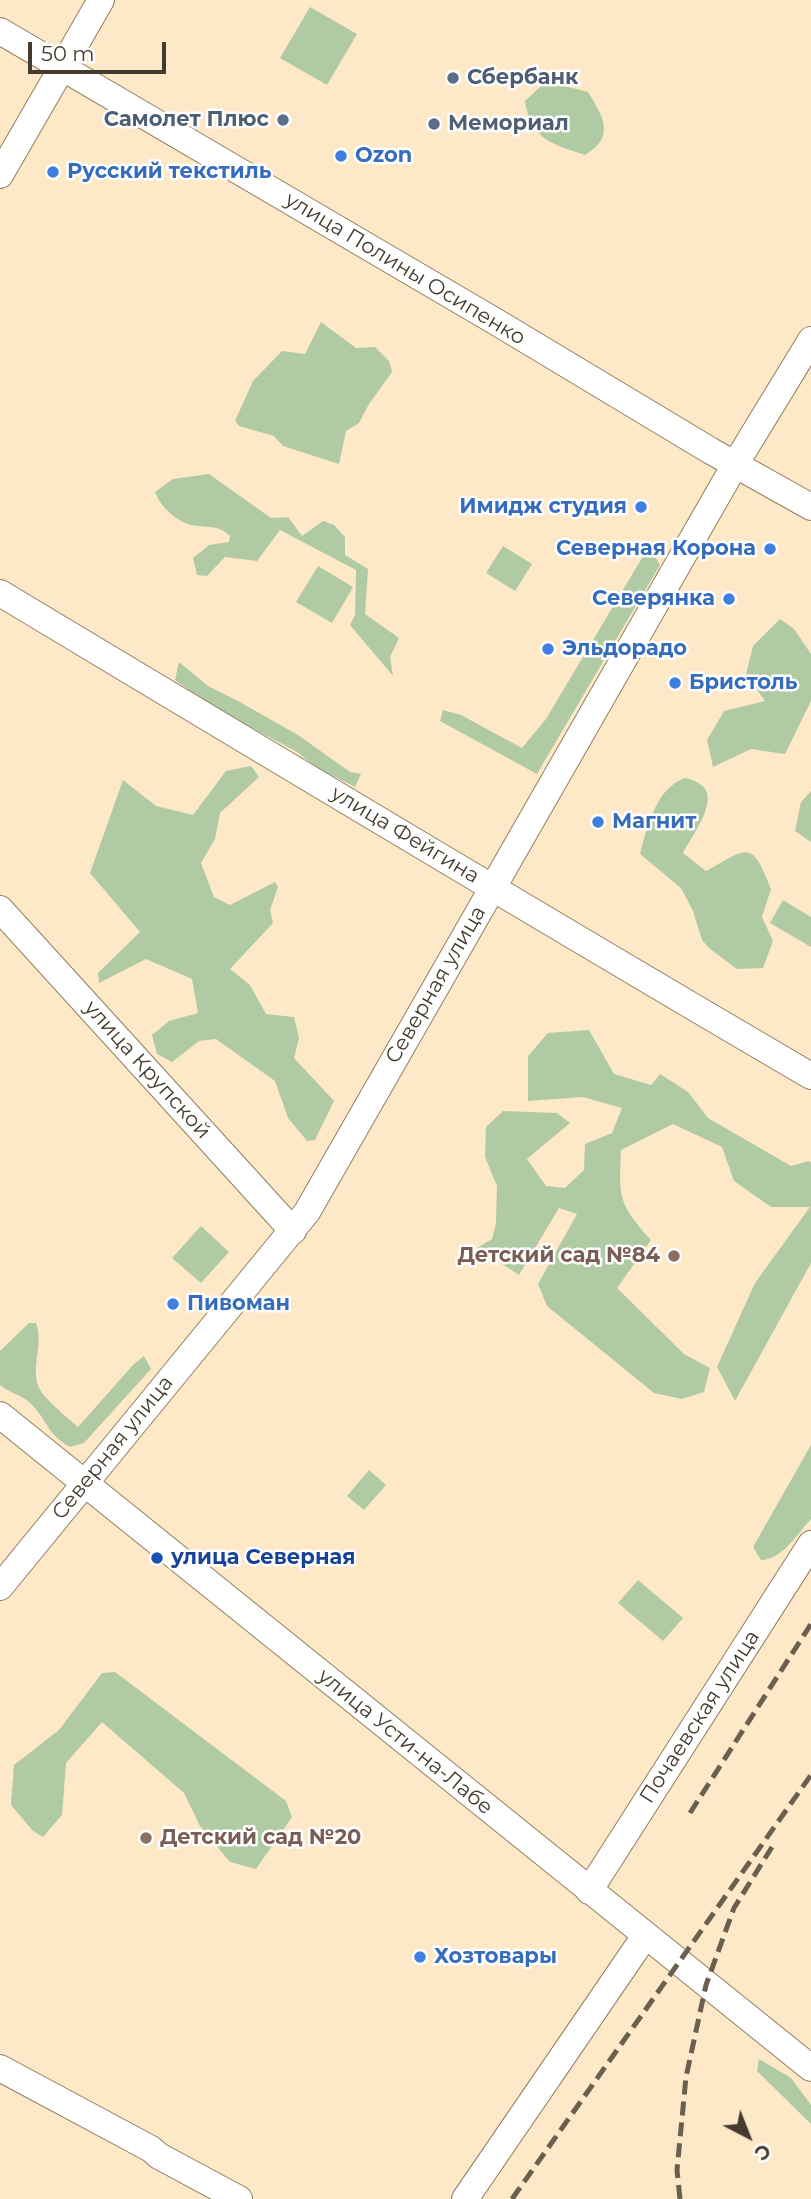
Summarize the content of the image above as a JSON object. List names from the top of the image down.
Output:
{
  "streets": {
    "street": [
      "улица Полины Осипенко",
      "улица Фейгина",
      "Северная улица",
      "улица Крупской",
      "Почаевская улица",
      "улица Усти-на-Лабе"
    ]
  },
  "crossings": [
    ["улица Полины Осипенко", "Северная улица"],
    ["улица Фейгина", "Северная улица"],
    ["Северная улица", "улица Крупской"],
    ["Северная улица", "улица Усти-на-Лабе"],
    ["Почаевская улица", "улица Усти-на-Лабе"]
  ],
  "places": [
    "Сбербанк",
    "Самолет Плюс",
    "Мемориал",
    "Ozon",
    "Русский текстиль",
    "Имидж студия",
    "Северная Корона",
    "Северянка",
    "Эльдорадо",
    "Бристоль",
    "Магнит",
    "Детский сад №84",
    "Пивоман",
    "улица Северная",
    "Детский сад №20",
    "Хозтовары"
  ],
  "scale_bar": "50 m",
  "north": "bottom right"
}
